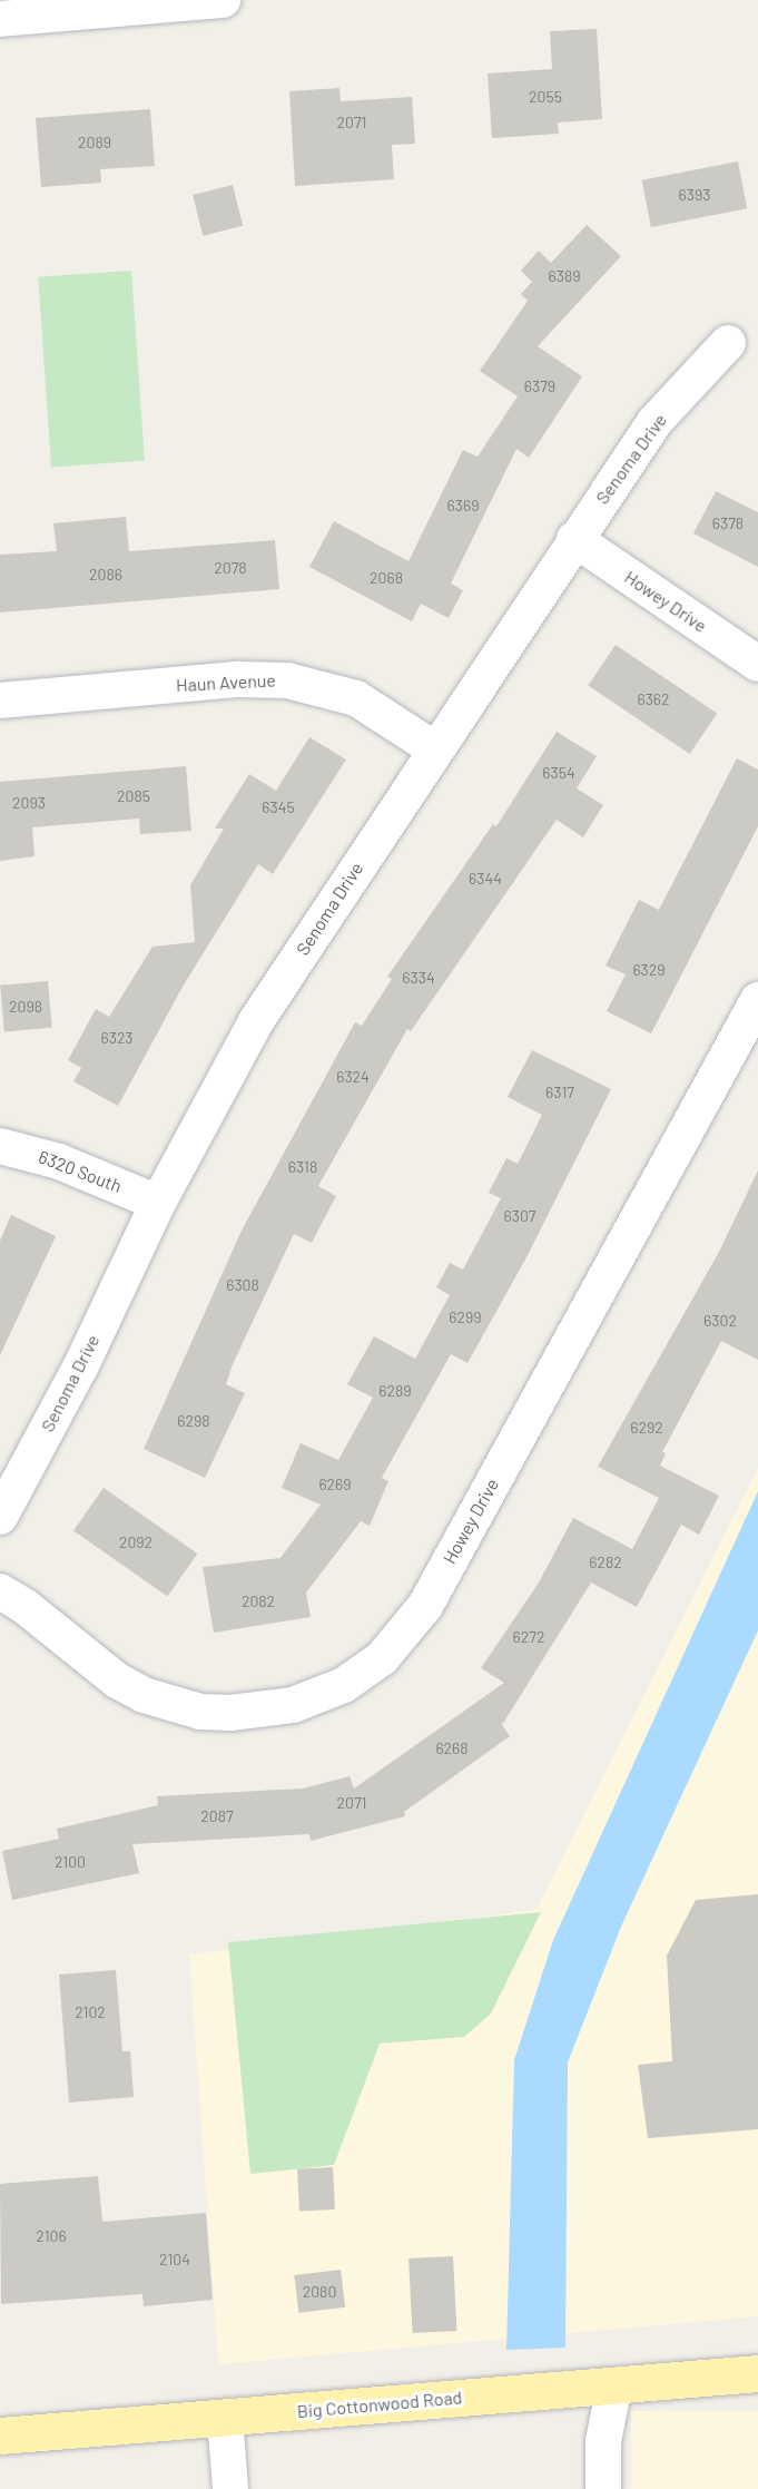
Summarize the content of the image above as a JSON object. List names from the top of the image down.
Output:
{
  "streets": {
    "main road": ["Big Cottonwood Road"],
    "street": [
      "Senoma Drive",
      "Howey Drive",
      "Haun Avenue",
      "6320 South"
    ]
  },
  "crossings": [
    ["Senoma Drive", "Howey Drive"],
    ["Senoma Drive", "Haun Avenue"],
    ["Senoma Drive", "6320 South"]
  ],
  "house_numbers": [
    "2055",
    "2071",
    "2089",
    "6393",
    "6389",
    "6379",
    "6369",
    "6378",
    "2078",
    "2086",
    "2068",
    "6362",
    "6354",
    "2085",
    "2093",
    "6345",
    "6344",
    "6329",
    "6334",
    "2098",
    "6323",
    "6324",
    "6317",
    "6318",
    "6307",
    "6308",
    "6299",
    "6302",
    "6289",
    "6298",
    "6292",
    "6269",
    "2092",
    "6282",
    "2082",
    "6272",
    "6268",
    "2071",
    "2087",
    "2100",
    "2102",
    "2106",
    "2104",
    "2080"
  ]
}
